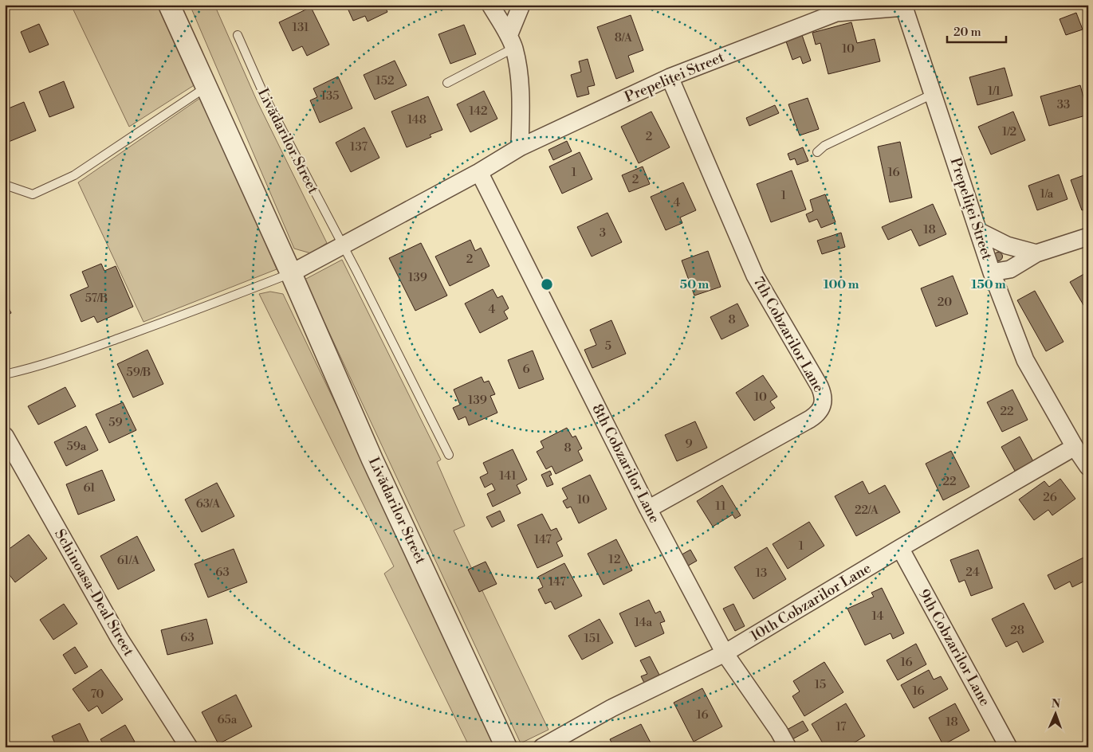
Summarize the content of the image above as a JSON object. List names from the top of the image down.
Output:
{
  "streets": {
    "street": [
      "Prepeliței Street",
      "Livădarilor Street",
      "7th Cobzarilor Lane",
      "8th Cobzarilor Lane",
      "Schinoasa-Deal Street",
      "10th Cobzarilor Lane",
      "9th Cobzarilor Lane"
    ]
  },
  "crossings": [
    ["Prepeliței Street", "7th Cobzarilor Lane"],
    ["Prepeliței Street", "8th Cobzarilor Lane"],
    ["Prepeliței Street", "10th Cobzarilor Lane"],
    ["7th Cobzarilor Lane", "8th Cobzarilor Lane"],
    ["8th Cobzarilor Lane", "10th Cobzarilor Lane"],
    ["10th Cobzarilor Lane", "9th Cobzarilor Lane"]
  ],
  "house_numbers": [
    "131",
    "8/A",
    "10",
    "152",
    "1/1",
    "135",
    "33",
    "142",
    "148",
    "1/2",
    "2",
    "137",
    "1",
    "16",
    "2",
    "1/a",
    "1",
    "4",
    "18",
    "3",
    "2",
    "139",
    "57/B",
    "20",
    "4",
    "8",
    "5",
    "6",
    "59/B",
    "10",
    "139",
    "22",
    "59",
    "9",
    "59a",
    "8",
    "141",
    "22",
    "61",
    "26",
    "10",
    "63/A",
    "11",
    "22/A",
    "147",
    "1",
    "12",
    "61/A",
    "63",
    "24",
    "13",
    "147",
    "14",
    "14a",
    "28",
    "63",
    "151",
    "16",
    "15",
    "16",
    "70",
    "16",
    "65a",
    "18",
    "17"
  ],
  "scale_bar": "20 m",
  "north": "top",
  "rings": ["50 m", "100 m", "150 m"]
}
